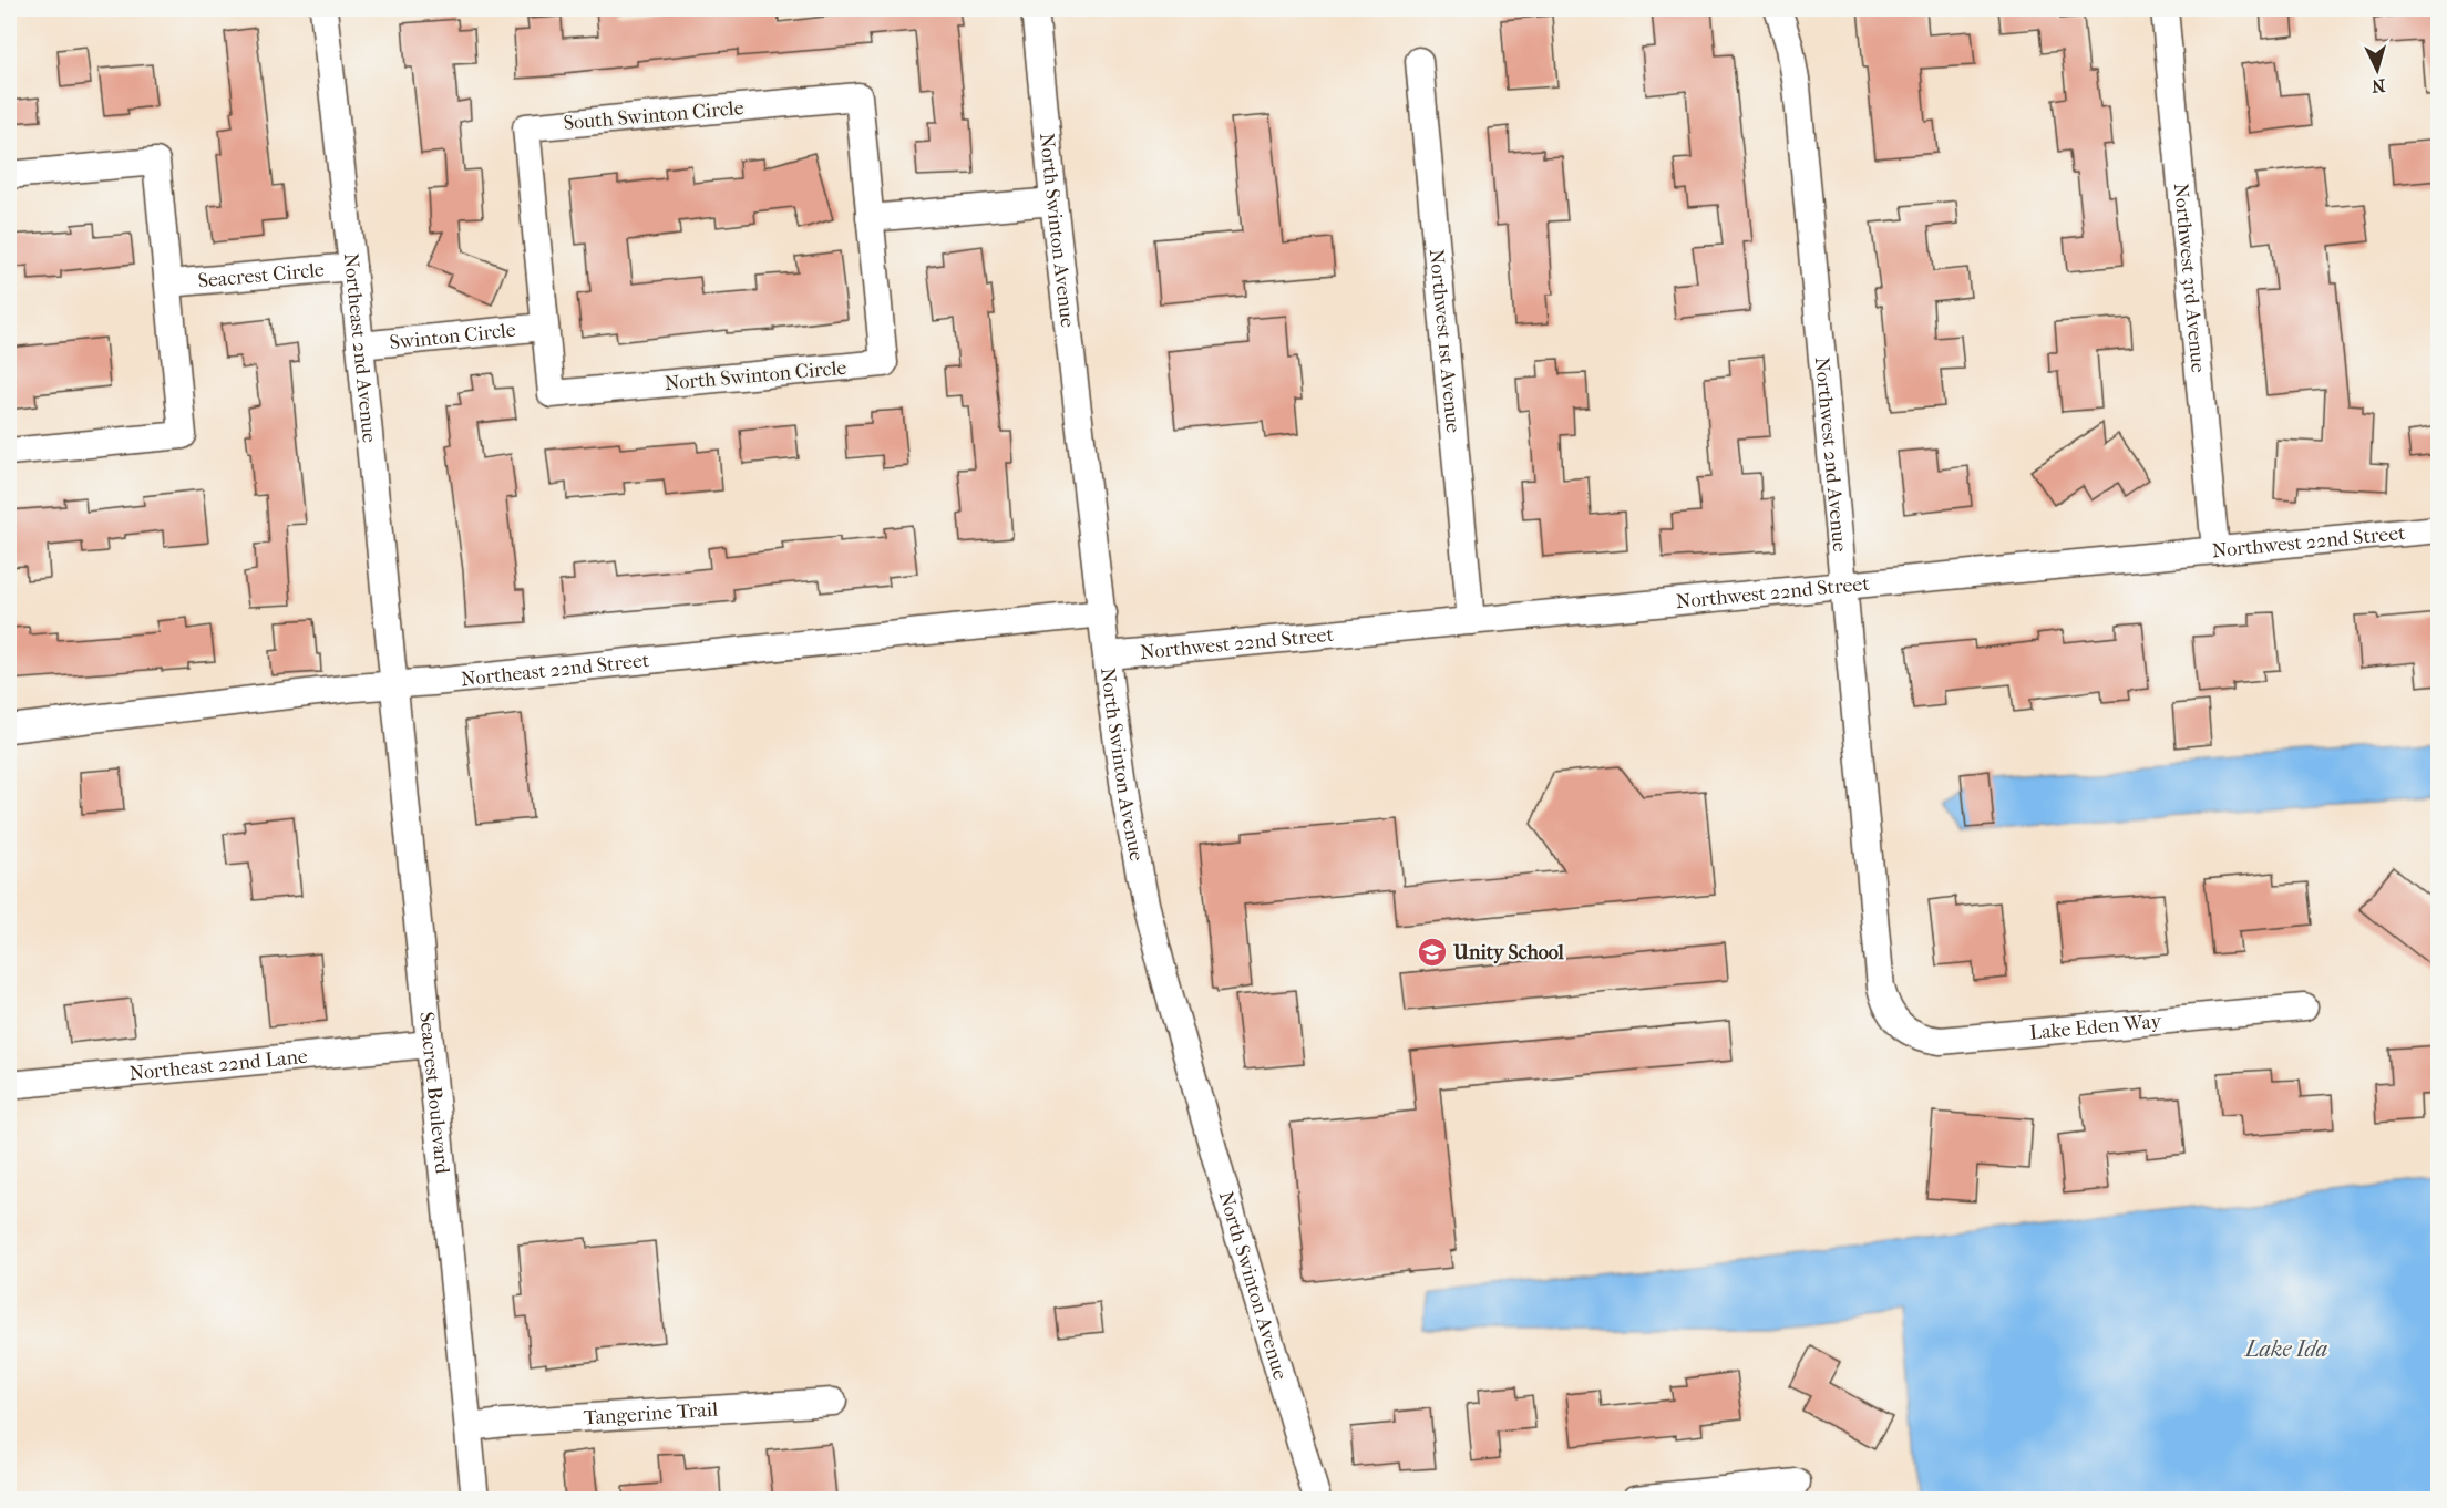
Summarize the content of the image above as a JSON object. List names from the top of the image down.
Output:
{
  "streets": {
    "street": [
      "South Swinton Circle",
      "North Swinton Avenue",
      "Seacrest Circle",
      "Northwest 3rd Avenue",
      "Swinton Circle",
      "Northwest 1st Avenue",
      "Northeast 2nd Avenue",
      "North Swinton Circle",
      "Northwest 2nd Avenue",
      "Northwest 22nd Street",
      "Northeast 22nd Street",
      "Lake Eden Way",
      "Northeast 22nd Lane",
      "Seacrest Boulevard",
      "Tangerine Trail"
    ]
  },
  "crossings": [
    ["South Swinton Circle", "Swinton Circle"],
    ["South Swinton Circle", "North Swinton Circle"],
    ["North Swinton Avenue", "Northwest 22nd Street"],
    ["North Swinton Avenue", "Northeast 22nd Street"],
    ["Seacrest Circle", "Northeast 2nd Avenue"],
    ["Northwest 3rd Avenue", "Northwest 22nd Street"],
    ["Swinton Circle", "Northeast 2nd Avenue"],
    ["Swinton Circle", "North Swinton Circle"],
    ["Northwest 1st Avenue", "Northwest 22nd Street"],
    ["Northeast 2nd Avenue", "Northeast 22nd Street"],
    ["Northeast 2nd Avenue", "Seacrest Boulevard"],
    ["Northwest 2nd Avenue", "Northwest 22nd Street"],
    ["Northwest 2nd Avenue", "Lake Eden Way"],
    ["Northeast 22nd Street", "Seacrest Boulevard"],
    ["Northeast 22nd Lane", "Seacrest Boulevard"],
    ["Seacrest Boulevard", "Tangerine Trail"]
  ],
  "water": ["Lake Ida"],
  "places": {
    "school or university": ["Unity School"]
  },
  "north": "bottom"
}
